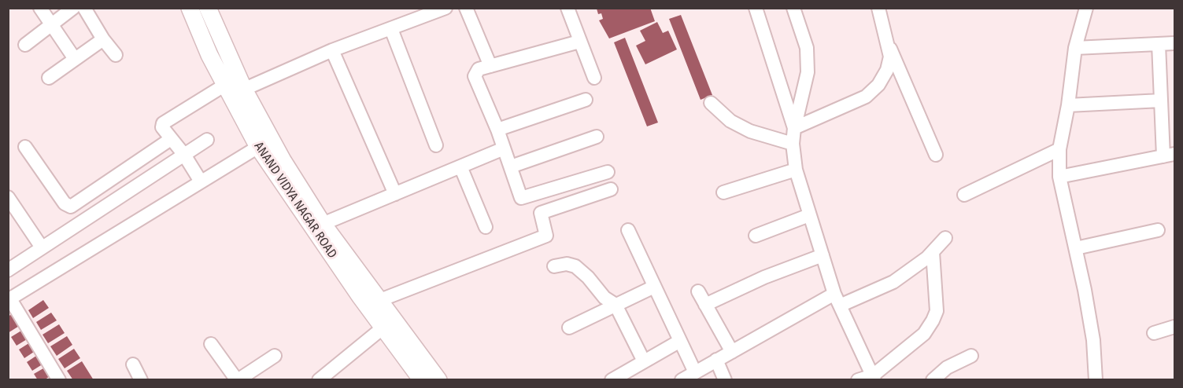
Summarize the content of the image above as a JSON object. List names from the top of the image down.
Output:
{
  "streets": {
    "main road": ["ANAND VIDYA NAGAR ROAD"]
  }
}
